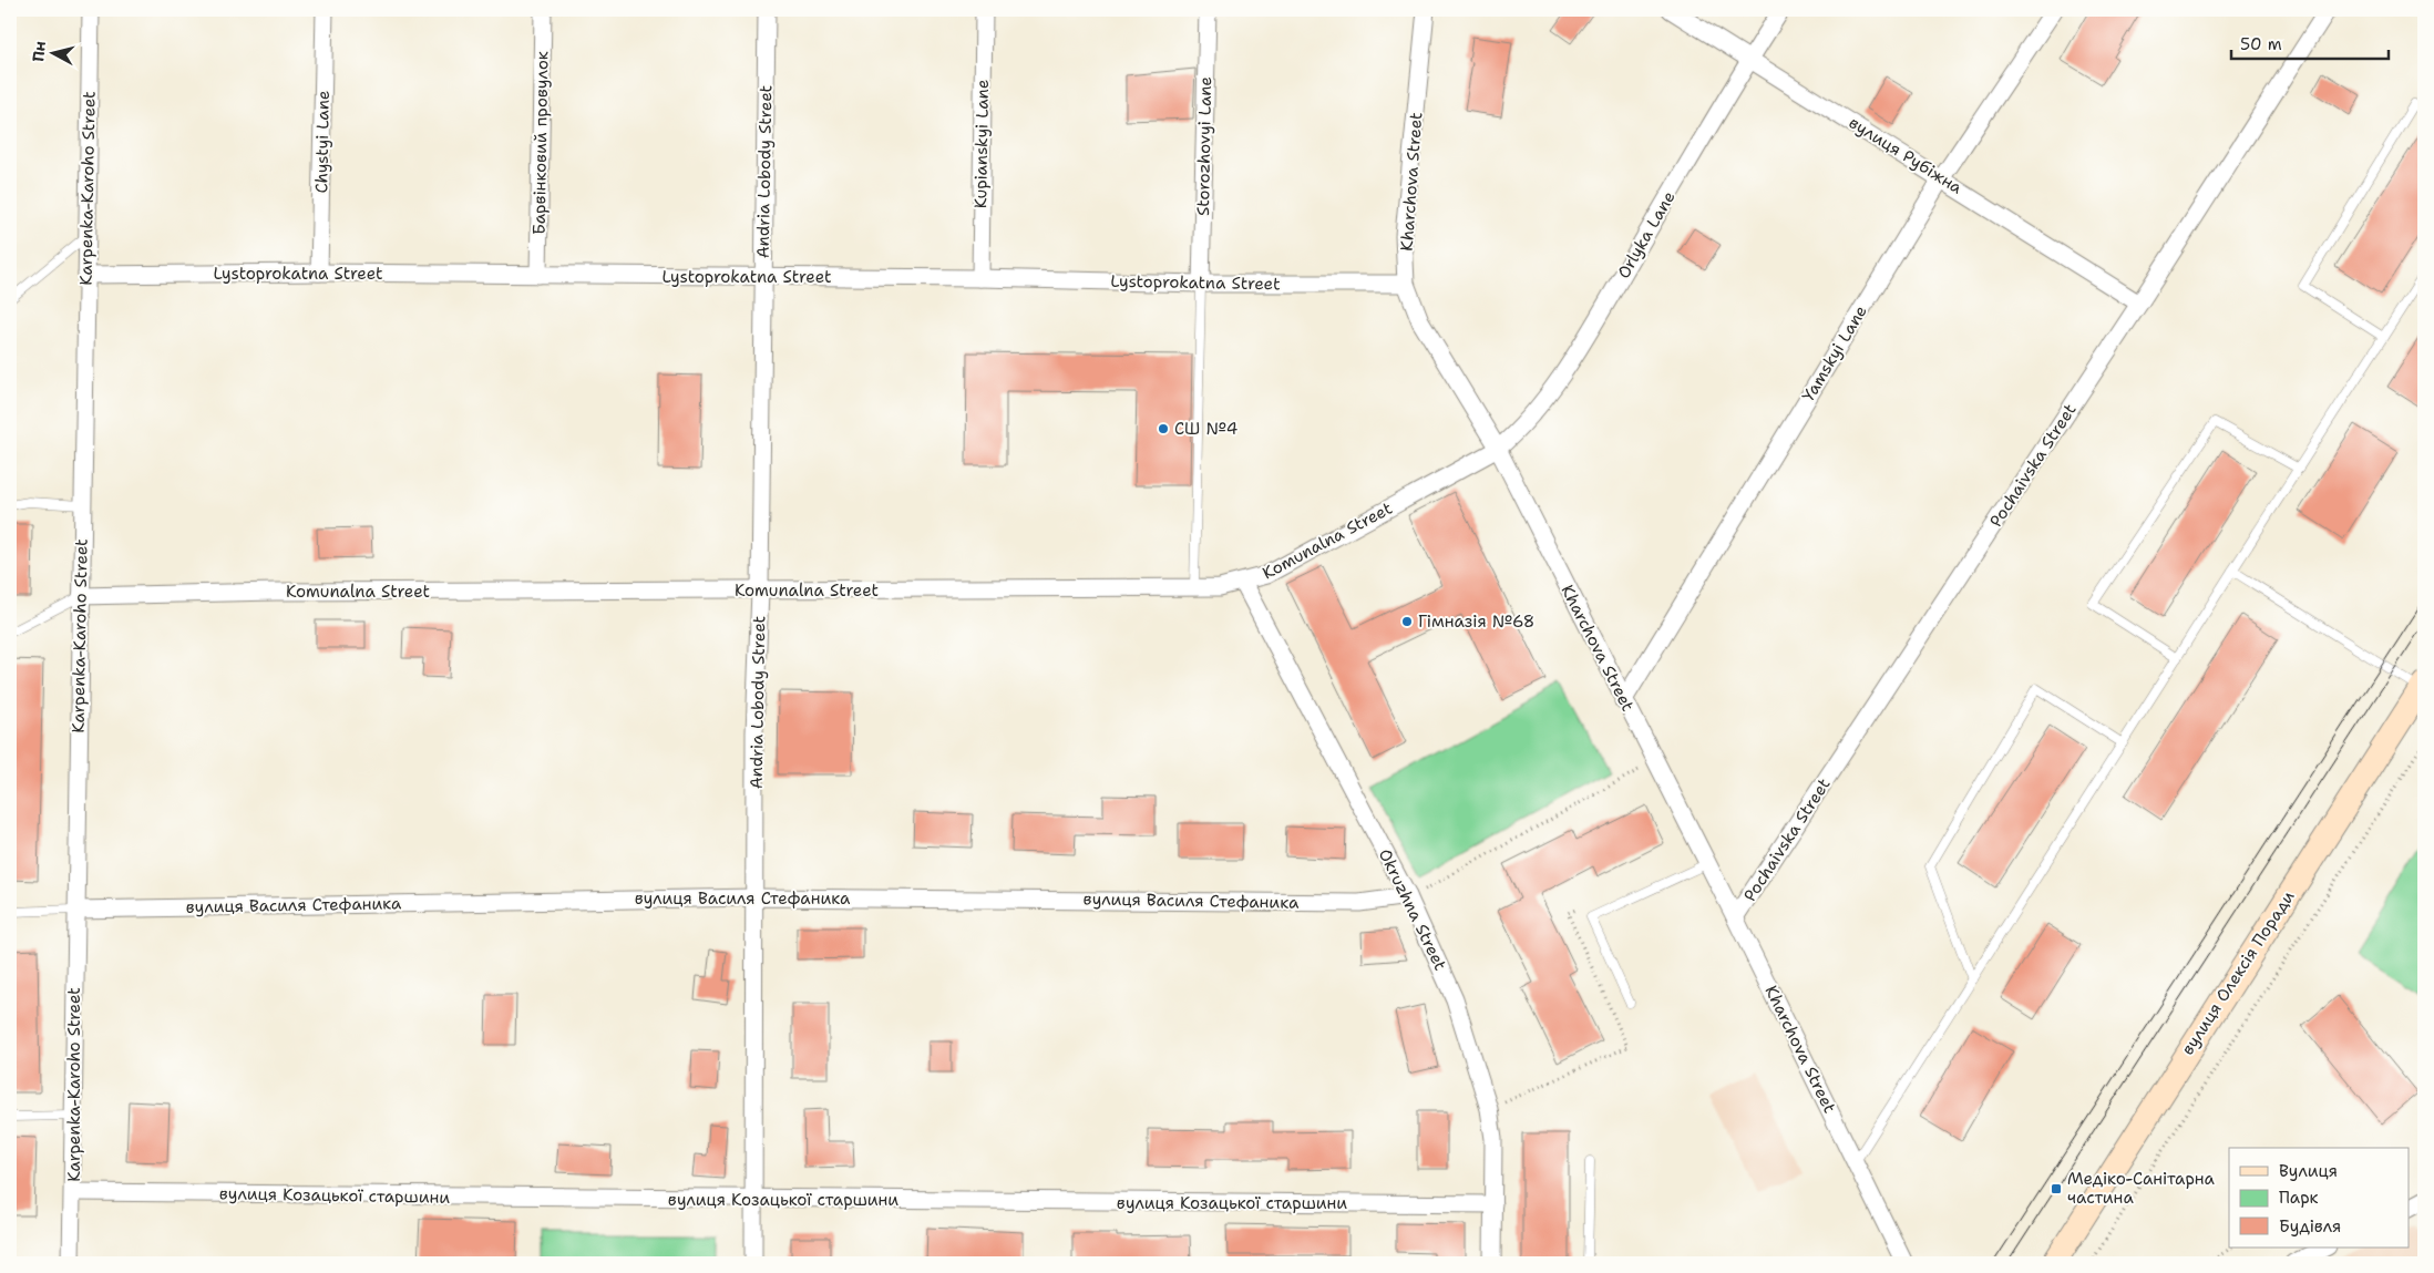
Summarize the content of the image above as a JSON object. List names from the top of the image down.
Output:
{
  "streets": {
    "main road": ["вулиця Олексія Поради"],
    "street": [
      "Chystyi Lane",
      "Барвінковий провулок",
      "Kupianskyi Lane",
      "Storozhovyi Lane",
      "вулиця Рубіжна",
      "Andria Lobody Street",
      "Kharchova Street",
      "Karpenka-Karoho Street",
      "Orlyka Lane",
      "Lystoprokatna Street",
      "Yamskyi Lane",
      "Pochaivska Street",
      "Komunalna Street",
      "вулиця Василя Стефаника",
      "Okruzhna Street",
      "вулиця Козацької старшини"
    ]
  },
  "crossings": [
    ["Chystyi Lane", "Lystoprokatna Street"],
    ["Барвінковий провулок", "Lystoprokatna Street"],
    ["Kupianskyi Lane", "Lystoprokatna Street"],
    ["Storozhovyi Lane", "Lystoprokatna Street"],
    ["вулиця Рубіжна", "Orlyka Lane"],
    ["вулиця Рубіжна", "Yamskyi Lane"],
    ["вулиця Рубіжна", "Pochaivska Street"],
    ["Andria Lobody Street", "Lystoprokatna Street"],
    ["Andria Lobody Street", "Komunalna Street"],
    ["Andria Lobody Street", "вулиця Василя Стефаника"],
    ["Andria Lobody Street", "вулиця Козацької старшини"],
    ["Kharchova Street", "Orlyka Lane"],
    ["Kharchova Street", "Lystoprokatna Street"],
    ["Kharchova Street", "Yamskyi Lane"],
    ["Kharchova Street", "Pochaivska Street"],
    ["Kharchova Street", "Komunalna Street"],
    ["Karpenka-Karoho Street", "Lystoprokatna Street"],
    ["Karpenka-Karoho Street", "Komunalna Street"],
    ["Karpenka-Karoho Street", "вулиця Василя Стефаника"],
    ["Karpenka-Karoho Street", "вулиця Козацької старшини"],
    ["Orlyka Lane", "Komunalna Street"],
    ["Komunalna Street", "Okruzhna Street"],
    ["вулиця Василя Стефаника", "Okruzhna Street"],
    ["Okruzhna Street", "вулиця Козацької старшини"]
  ],
  "places": {
    "other": ["СШ №4", "Гімназія №68"],
    "transit": ["Медіко-Санітарна частина"]
  },
  "legend": ["Вулиця", "Парк", "Будівля"],
  "scale_bar": "50 m",
  "north": "left"
}
